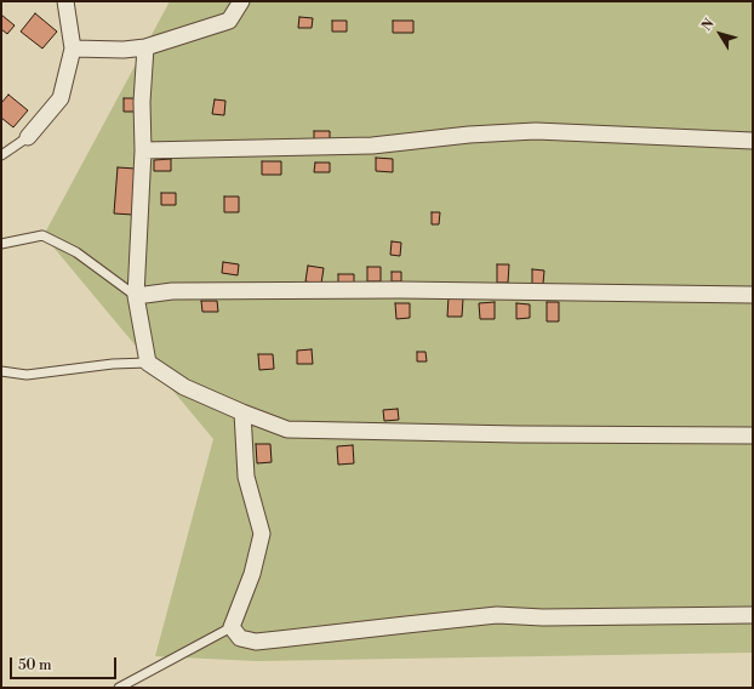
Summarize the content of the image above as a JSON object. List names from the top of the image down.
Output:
{
  "scale_bar": "50 m",
  "north": "top left"
}
